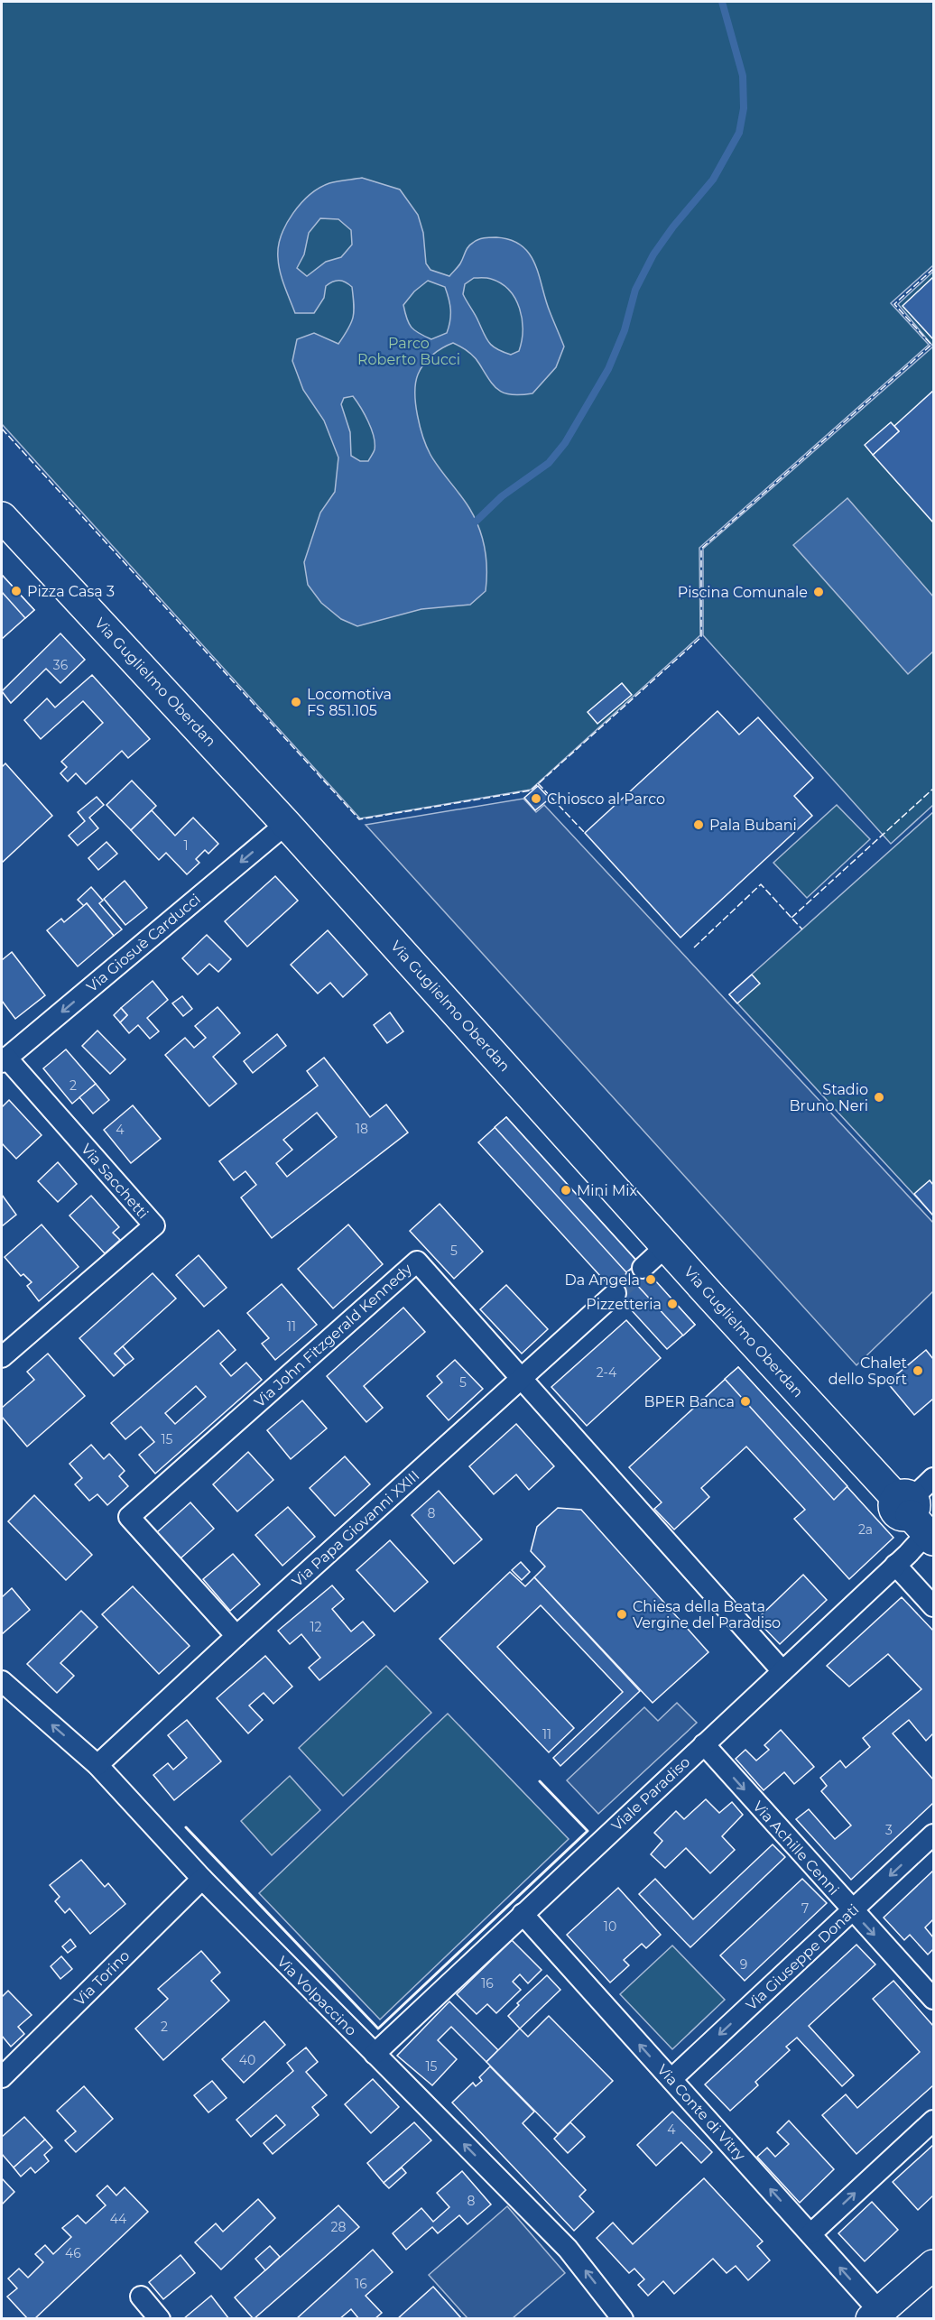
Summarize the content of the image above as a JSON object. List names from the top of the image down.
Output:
{
  "streets": {
    "main road": ["Via Guglielmo Oberdan"],
    "street": [
      "Via Giosuè Carducci",
      "Via Sacchetti",
      "Via John Fitzgerald Kennedy",
      "Via Papa Giovanni XXIII",
      "Viale Paradiso",
      "Via Achille Cenni",
      "Via Giuseppe Donati",
      "Via Torino",
      "Via Volpaccino",
      "Via Conte di Vitry"
    ]
  },
  "crossings": [
    ["Via Guglielmo Oberdan", "Via Giosuè Carducci"],
    ["Via Guglielmo Oberdan", "Viale Paradiso"],
    ["Via Giosuè Carducci", "Via Sacchetti"],
    ["Via John Fitzgerald Kennedy", "Via Papa Giovanni XXIII"],
    ["Via John Fitzgerald Kennedy", "Viale Paradiso"],
    ["Via Papa Giovanni XXIII", "Via Volpaccino"],
    ["Viale Paradiso", "Via Achille Cenni"],
    ["Viale Paradiso", "Via Volpaccino"],
    ["Viale Paradiso", "Via Conte di Vitry"],
    ["Via Achille Cenni", "Via Giuseppe Donati"],
    ["Via Giuseppe Donati", "Via Conte di Vitry"],
    ["Via Torino", "Via Volpaccino"]
  ],
  "one_way": [
    "Via Giosuè Carducci",
    "Via Achille Cenni",
    "Via Giuseppe Donati",
    "Via Volpaccino",
    "Via Conte di Vitry"
  ],
  "parks": ["Parco Roberto Bucci"],
  "places": [
    "Pizza Casa 3",
    "Piscina Comunale",
    "Locomotiva FS 851.105",
    "Chiosco al Parco",
    "Pala Bubani",
    "Stadio Bruno Neri",
    "Mini Mix",
    "Da Angela",
    "Pizzetteria",
    "Chalet dello Sport",
    "BPER Banca",
    "Chiesa della Beata Vergine del Paradiso"
  ],
  "house_numbers": [
    "36",
    "1",
    "2",
    "18",
    "4",
    "5",
    "11",
    "2-4",
    "5",
    "15",
    "8",
    "2a",
    "12",
    "11",
    "3",
    "7",
    "10",
    "9",
    "16",
    "2",
    "40",
    "15",
    "4",
    "8",
    "44",
    "28",
    "46",
    "16"
  ]
}
